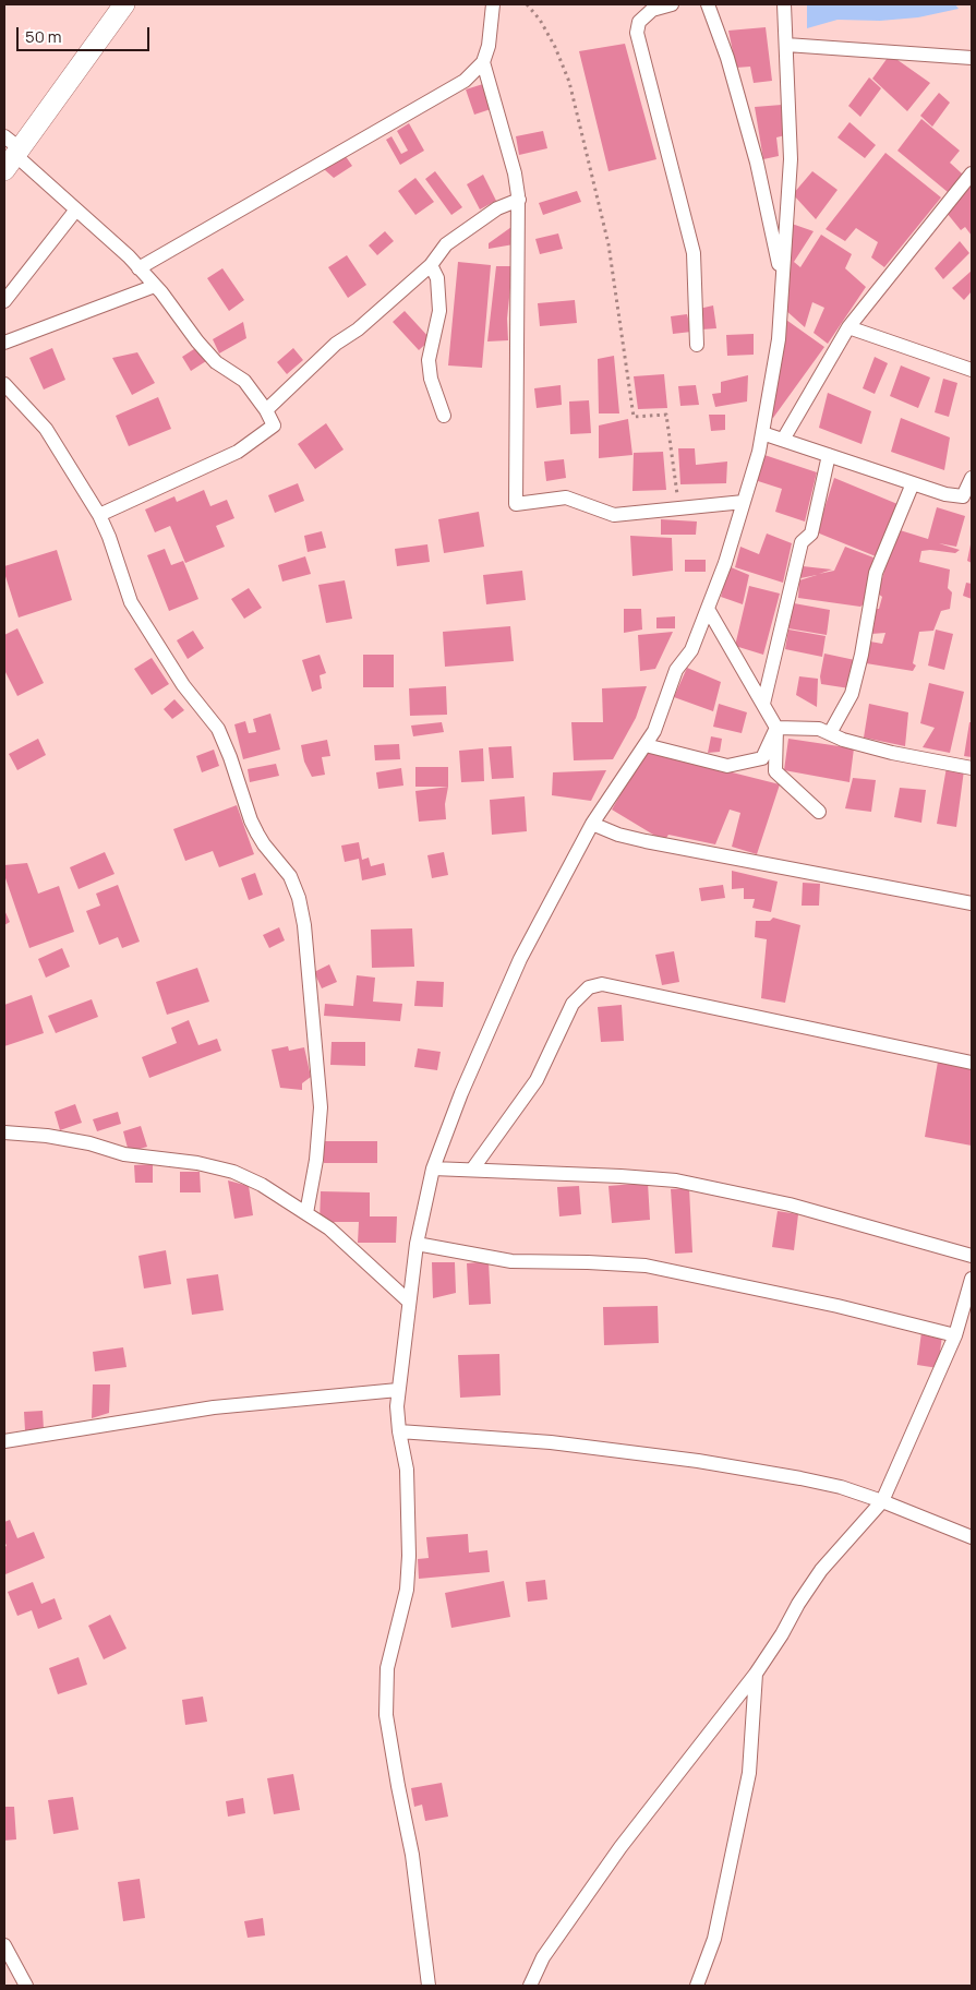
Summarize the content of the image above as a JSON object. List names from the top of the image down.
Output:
{
  "scale_bar": "50 m"
}
